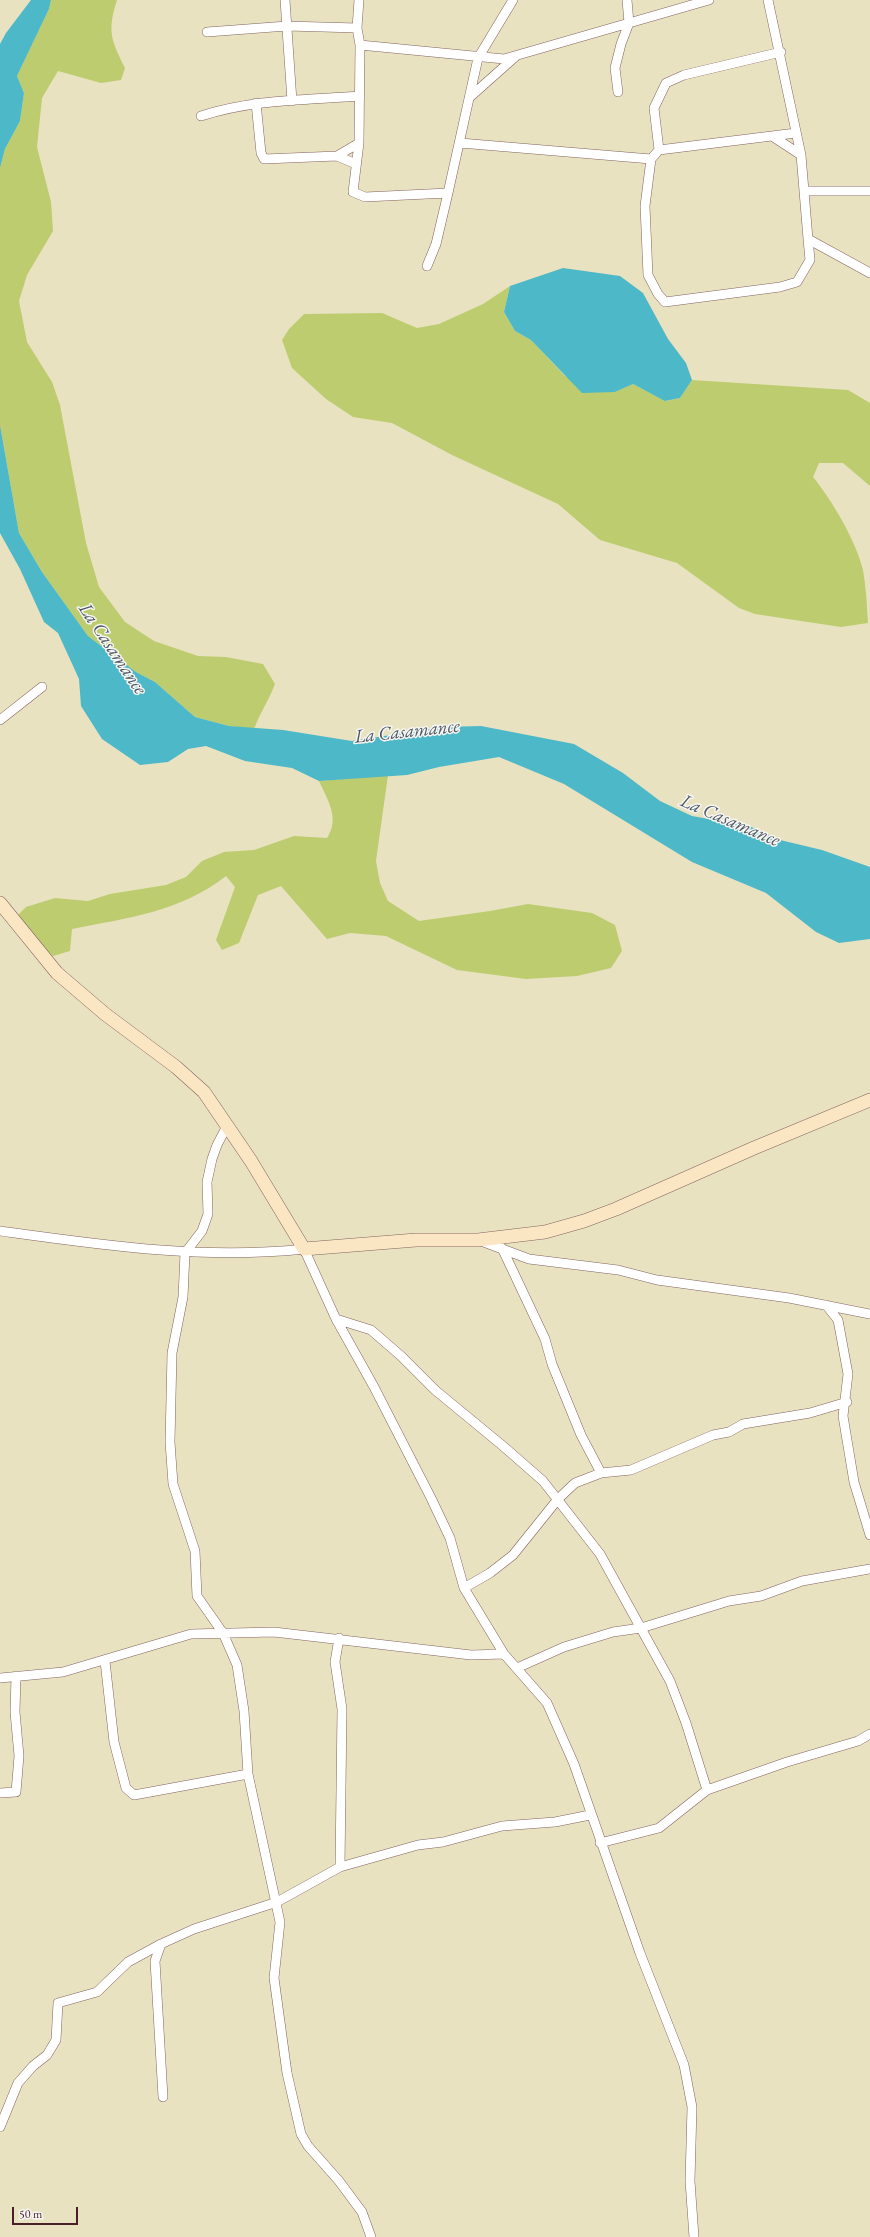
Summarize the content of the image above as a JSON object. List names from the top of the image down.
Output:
{
  "water": ["La Casamance"],
  "scale_bar": "50 m"
}
